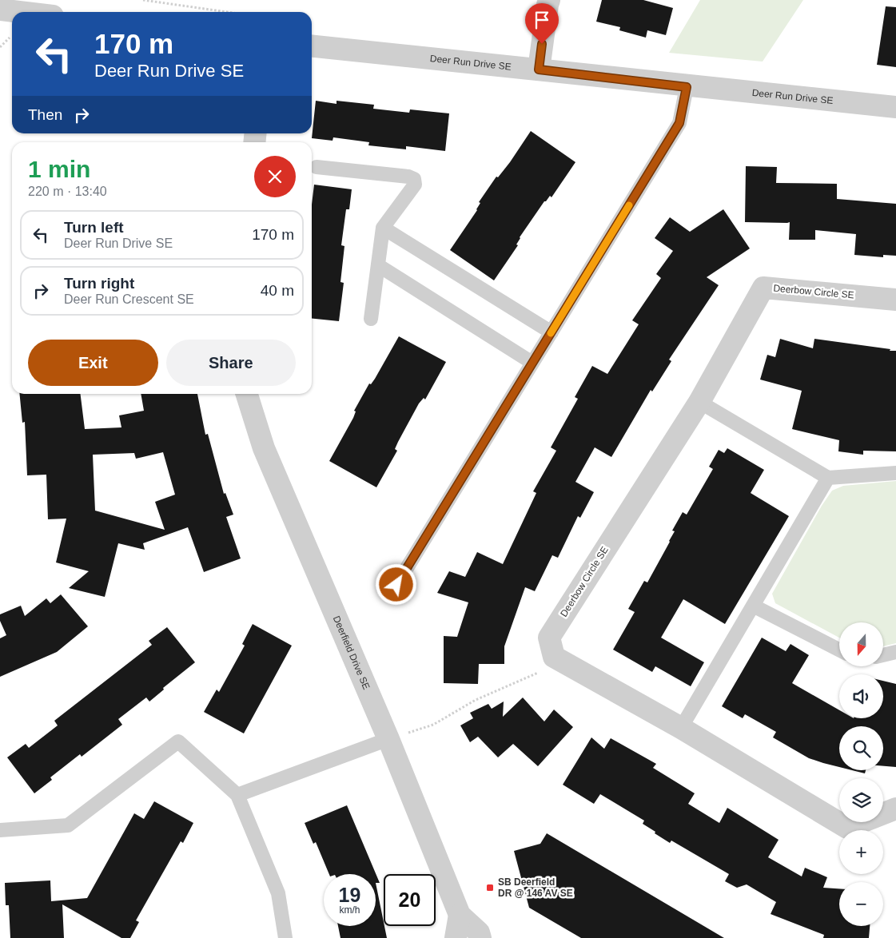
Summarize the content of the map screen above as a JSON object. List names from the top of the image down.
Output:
{
  "streets": {
    "street": ["Deer Run Drive SE", "Deerbow Circle SE", "Deerfield Drive SE"]
  },
  "places": {
    "transit": ["SB Deerfield DR @ 146 AV SE"]
  },
  "north": "bottom",
  "page": {
    "turn": ["170 m", "Deer Run Drive SE"],
    "then": "Then",
    "heading": ["1 min", "220 m · 13:40"],
    "list": [
      {
        "name": "Turn left",
        "note": "Deer Run Drive SE",
        "value": "170 m"
      },
      {
        "name": "Turn right",
        "note": "Deer Run Crescent SE",
        "value": "40 m"
      }
    ],
    "buttons": ["Exit", "Share"],
    "map_buttons": ["+", "−"],
    "speed": "19 km/h",
    "limit": "20"
  }
}
